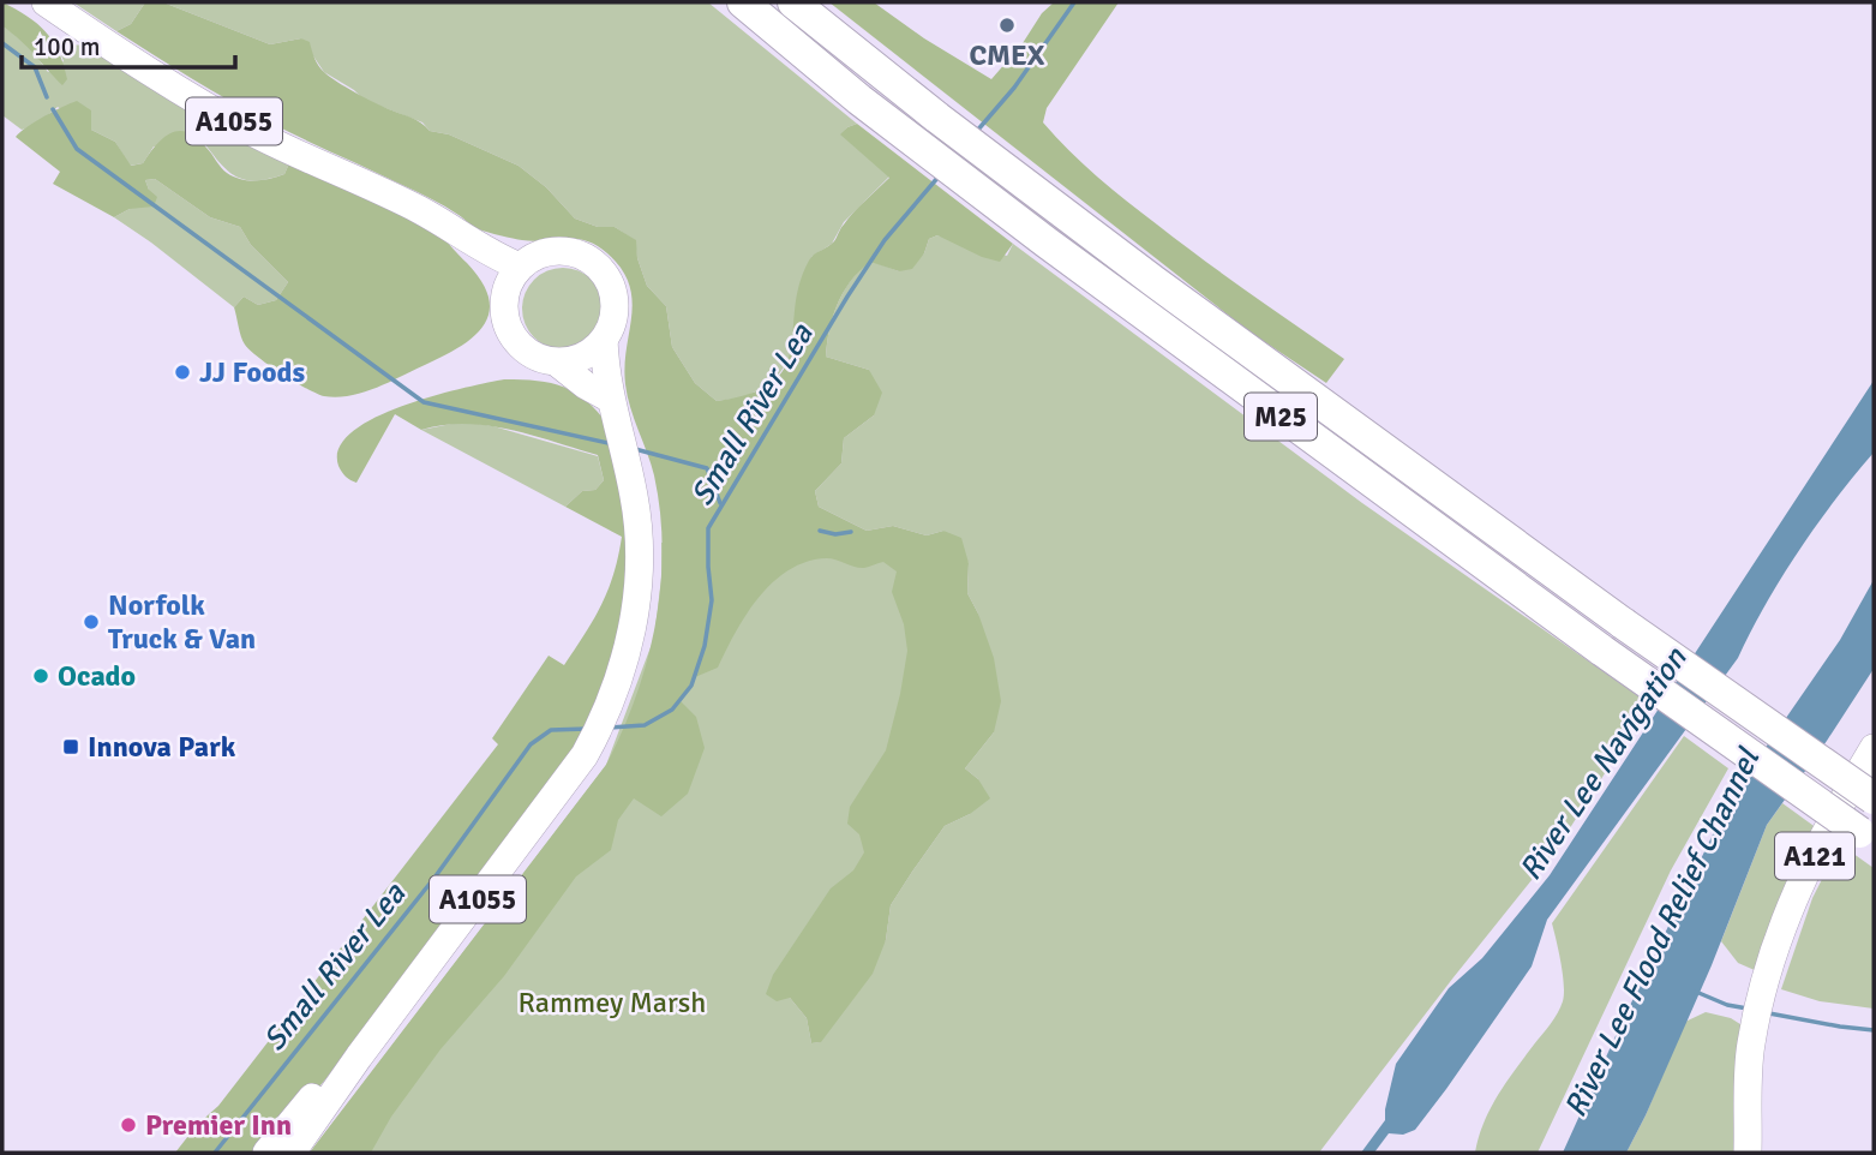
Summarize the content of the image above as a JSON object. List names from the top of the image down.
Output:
{
  "streets": {
    "highway": ["M25"],
    "main road": ["A1055", "A121"]
  },
  "water": ["Small River Lea", "River Lee Navigation", "River Lee Flood Relief Channel"],
  "parks": ["Rammey Marsh"],
  "places": {
    "other": [
      "CMEX",
      "JJ Foods",
      "Norfolk Truck & Van",
      "Ocado",
      "Premier Inn"
    ],
    "transit": ["Innova Park"]
  },
  "scale_bar": "100 m"
}
